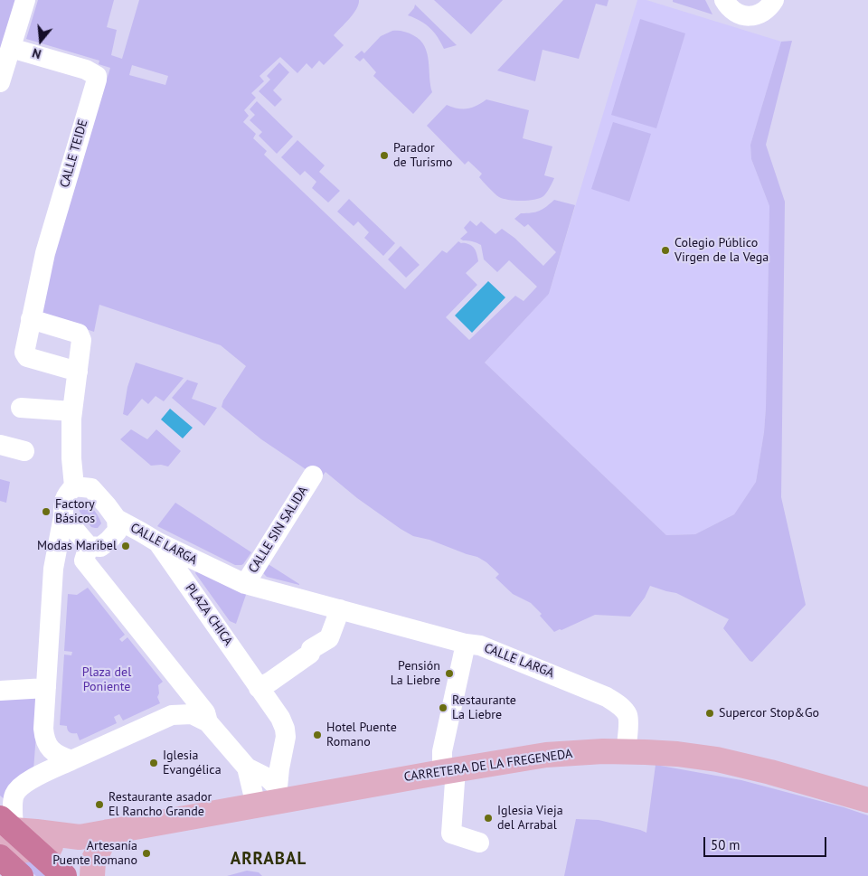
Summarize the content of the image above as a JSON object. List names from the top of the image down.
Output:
{
  "streets": {
    "main road": ["CARRETERA DE LA FREGENEDA"],
    "street": [
      "CALLE TEIDE",
      "CALLE SIN SALIDA",
      "CALLE LARGA",
      "PLAZA CHICA"
    ]
  },
  "crossings": [
    ["CALLE SIN SALIDA", "CALLE LARGA"],
    ["CALLE LARGA", "PLAZA CHICA"],
    ["CALLE LARGA", "CARRETERA DE LA FREGENEDA"],
    ["PLAZA CHICA", "CARRETERA DE LA FREGENEDA"]
  ],
  "districts": ["ARRABAL"],
  "parks": ["Plaza del Poniente"],
  "places": [
    "Parador de Turismo",
    "Colegio Público Virgen de la Vega",
    "Factory Básicos",
    "Modas Maribel",
    "Pensión La Liebre",
    "Restaurante La Liebre",
    "Supercor Stop&Go",
    "Hotel Puente Romano",
    "Iglesia Evangélica",
    "Restaurante asador El Rancho Grande",
    "Iglesia Vieja del Arrabal",
    "Artesanía Puente Romano"
  ],
  "scale_bar": "50 m",
  "north": "bottom"
}
